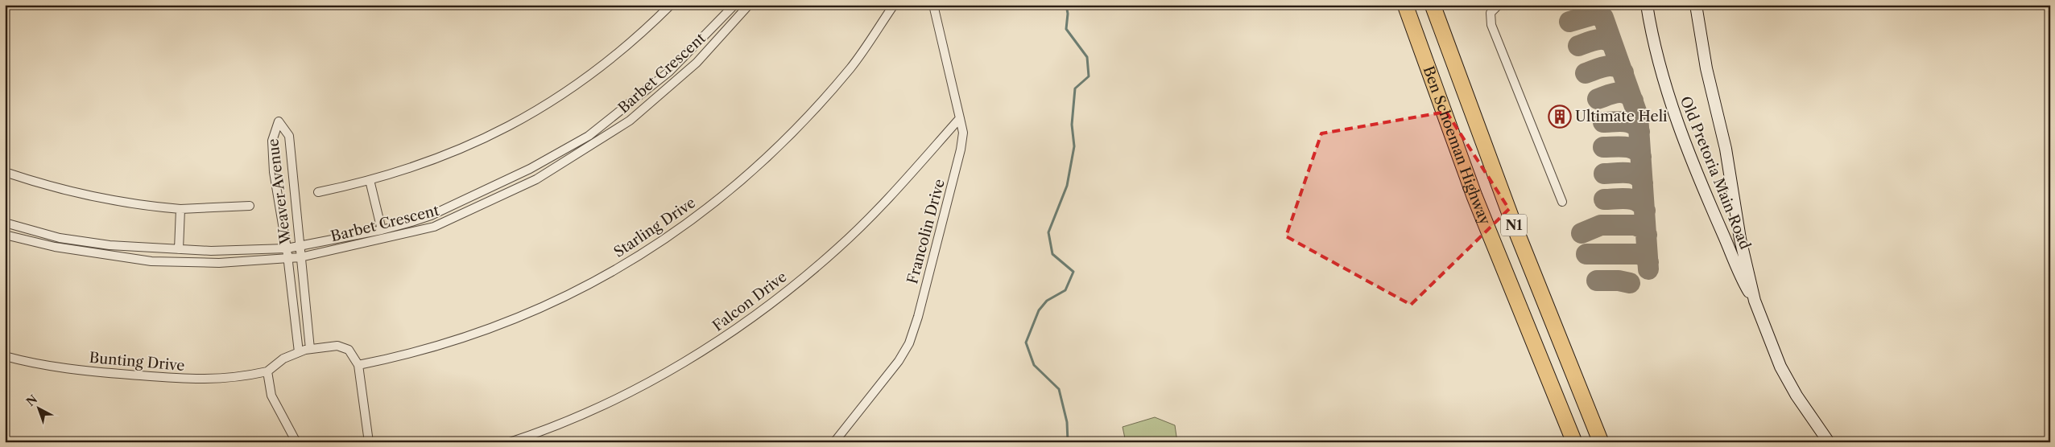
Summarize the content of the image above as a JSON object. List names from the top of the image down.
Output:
{
  "streets": {
    "highway": ["Ben Schoeman Highway", "N1"],
    "main road": ["Old Pretoria Main Road"],
    "street": [
      "Barbet Crescent",
      "Weaver Avenue",
      "Starling Drive",
      "Francolin Drive",
      "Falcon Drive",
      "Bunting Drive"
    ]
  },
  "crossings": [
    ["Barbet Crescent", "Weaver Avenue"],
    ["Francolin Drive", "Falcon Drive"]
  ],
  "places": {
    "building": ["Ultimate Heli"]
  },
  "north": "top left"
}
